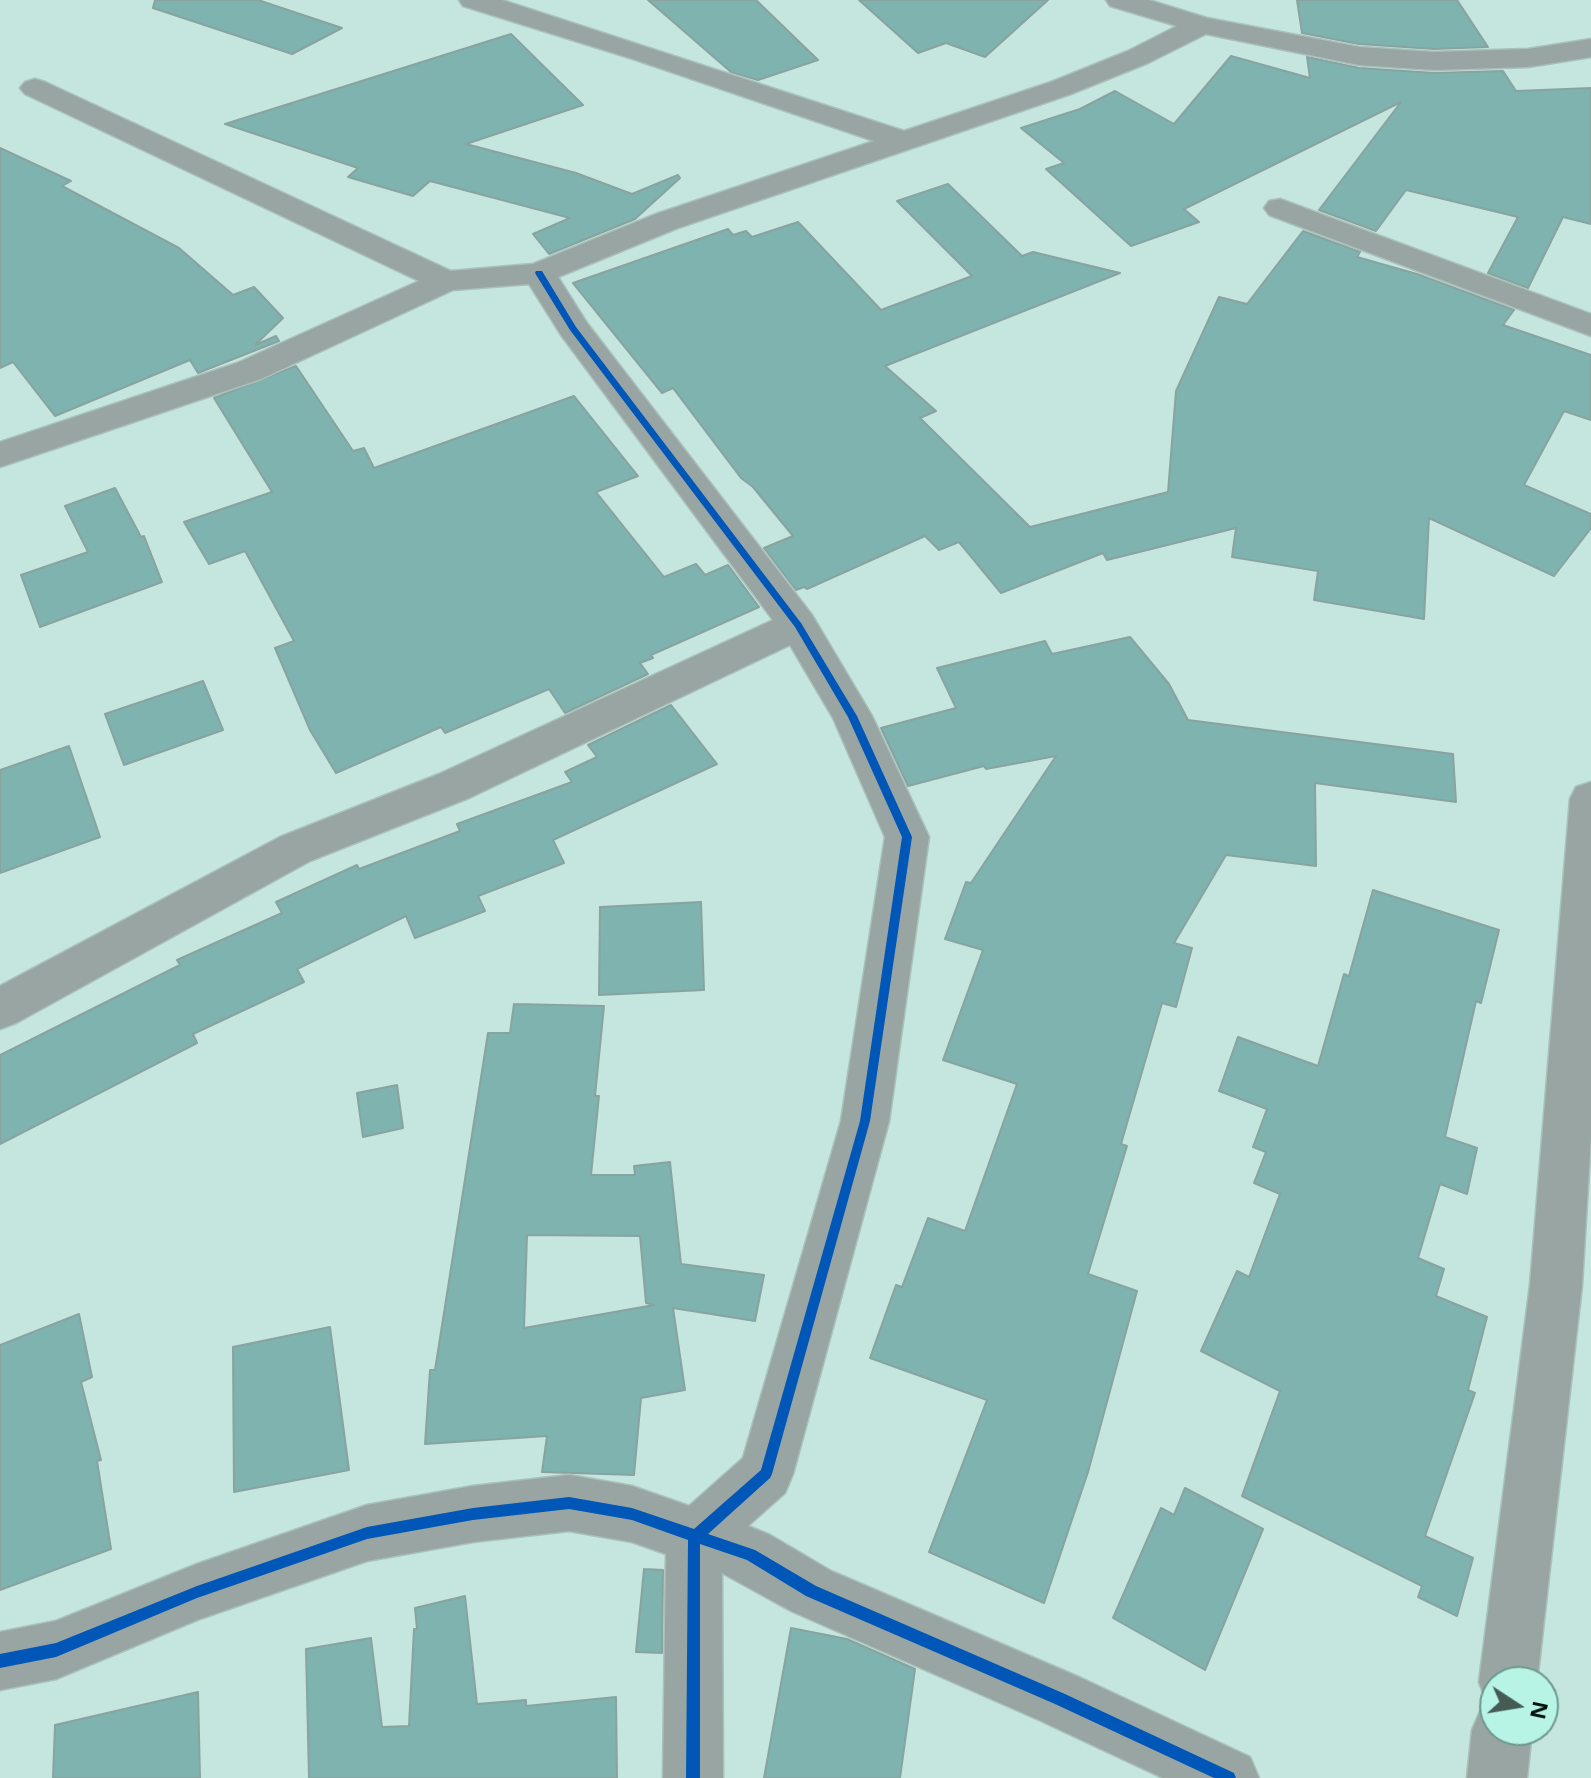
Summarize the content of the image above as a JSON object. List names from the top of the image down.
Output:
{
  "north": "right"
}
